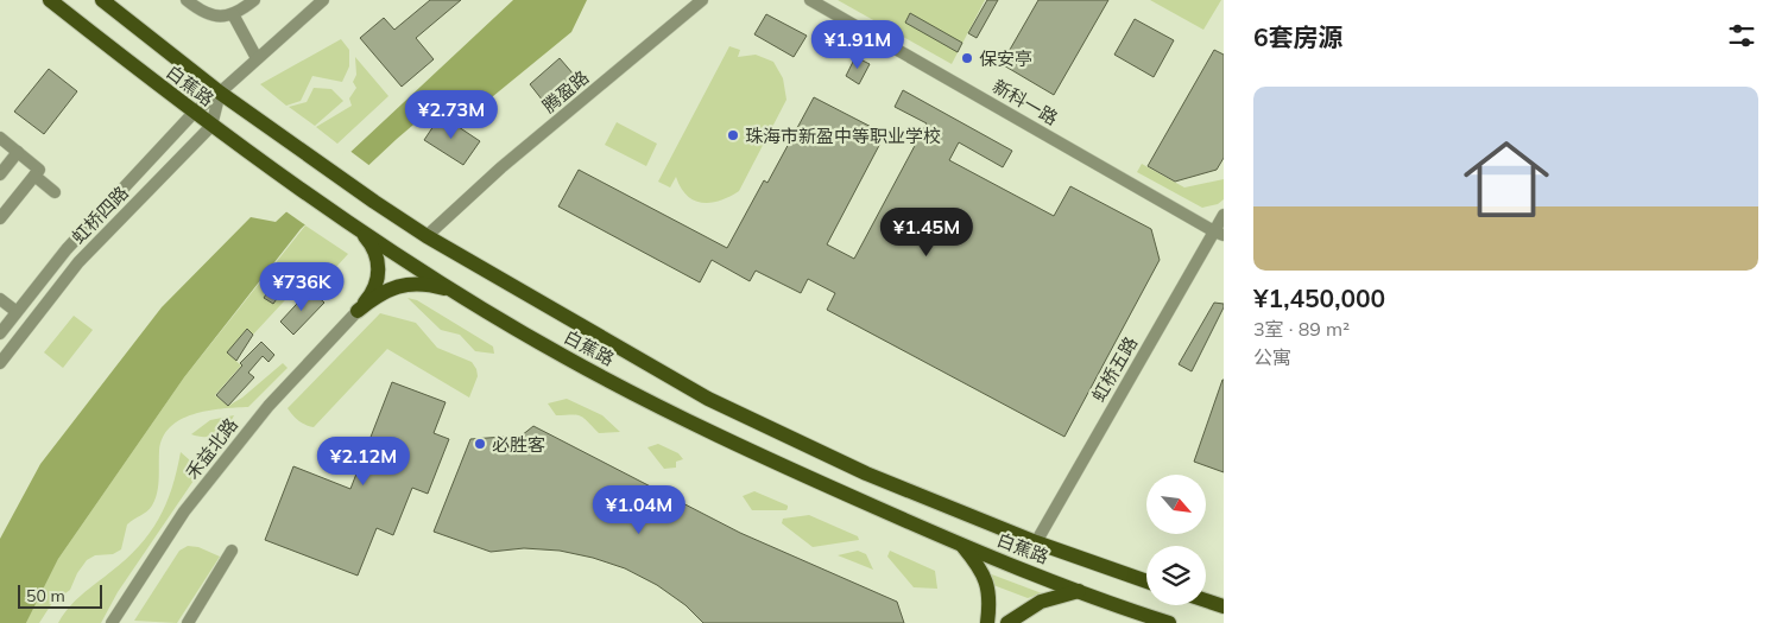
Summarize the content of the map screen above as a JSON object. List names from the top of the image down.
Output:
{
  "streets": {
    "main road": ["白蕉路"],
    "street": [
      "腾盈路",
      "新科一路",
      "虹桥四路",
      "虹桥五路",
      "禾益北路"
    ]
  },
  "crossings": [
    ["白蕉路", "腾盈路"],
    ["白蕉路", "虹桥四路"],
    ["白蕉路", "虹桥五路"],
    ["新科一路", "虹桥五路"]
  ],
  "places": ["保安亭", "珠海市新盈中等职业学校", "必胜客"],
  "scale_bar": "50 m",
  "north": "bottom right",
  "page": {
    "heading": "6套房源",
    "price": [
      "¥1.91M",
      "¥2.73M",
      "¥1.45M",
      "¥736K",
      "¥2.12M",
      "¥1.04M"
    ],
    "list": [
      {
        "name": "¥1,450,000",
        "note": "3室 · 89 m² · 公寓"
      }
    ],
    "scale": "50 m"
  }
}
